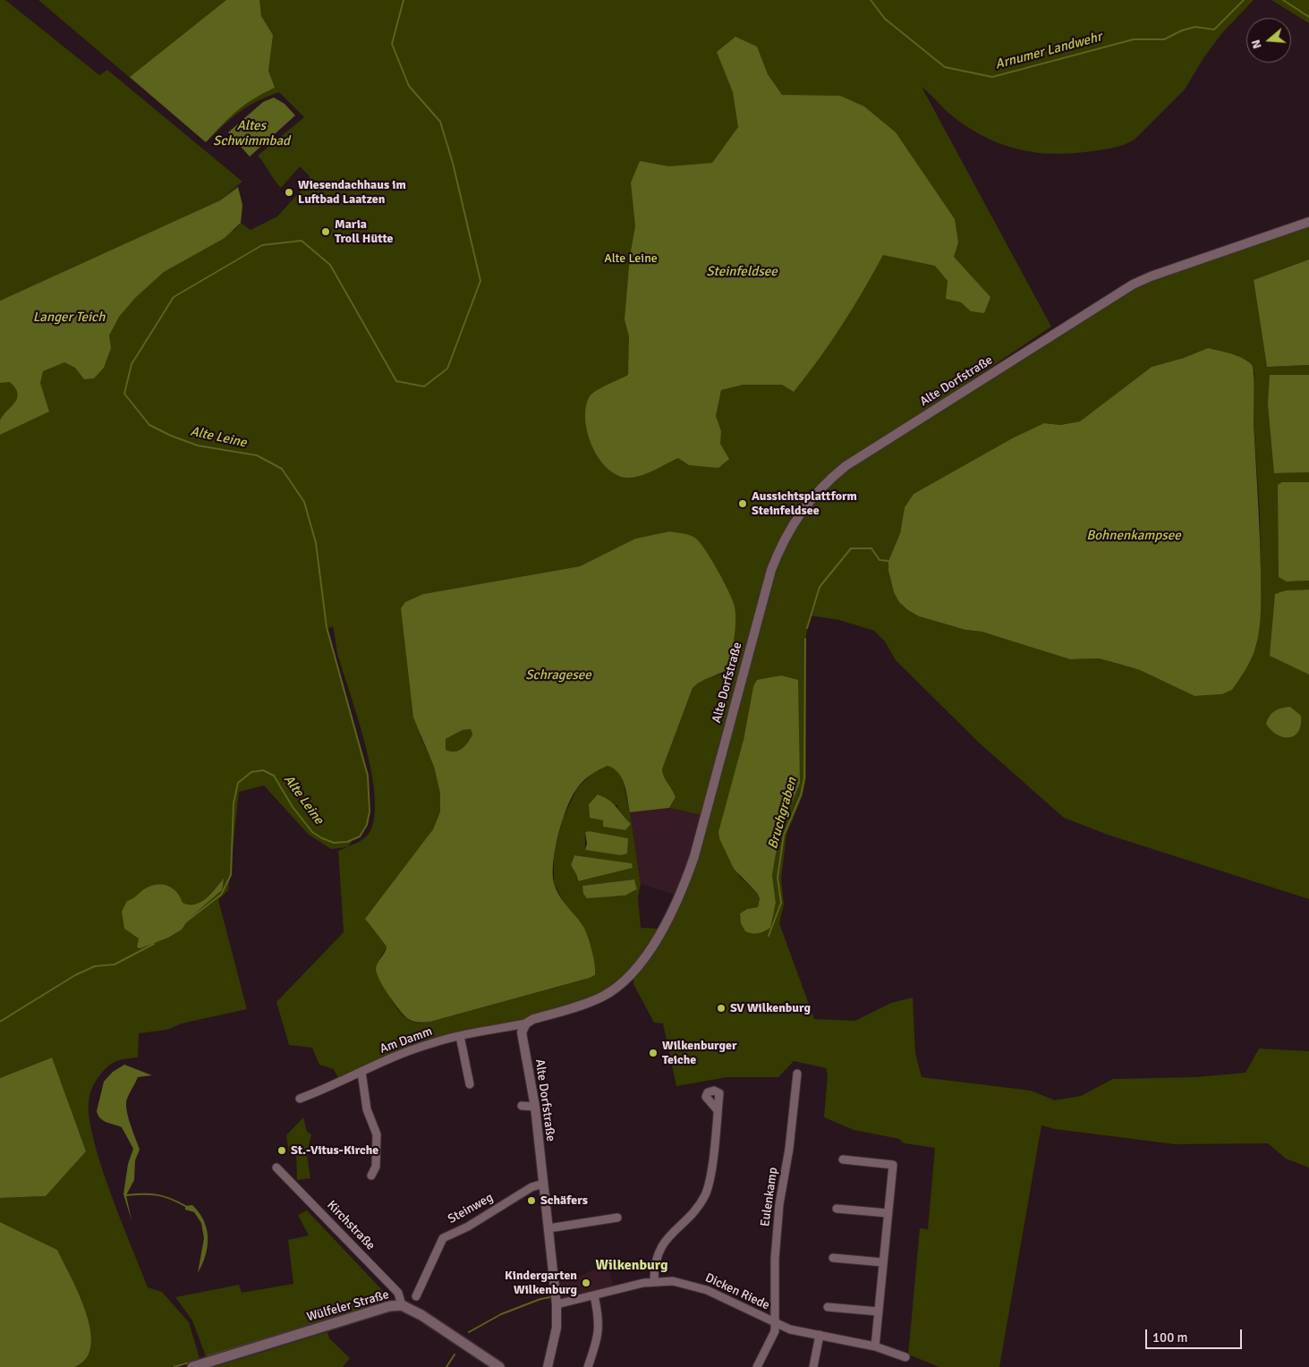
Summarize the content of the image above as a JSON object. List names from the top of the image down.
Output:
{
  "streets": {
    "main road": ["Wülfeler Straße"],
    "street": [
      "Alte Dorfstraße",
      "Am Damm",
      "Eulenkamp",
      "Steinweg",
      "Kirchstraße",
      "Dicken Riede"
    ]
  },
  "crossings": [
    ["Alte Dorfstraße", "Am Damm"],
    ["Alte Dorfstraße", "Steinweg"],
    ["Alte Dorfstraße", "Dicken Riede"],
    ["Eulenkamp", "Dicken Riede"],
    ["Kirchstraße", "Wülfeler Straße"]
  ],
  "districts": ["Wilkenburg"],
  "water": [
    "Arnumer Landwehr",
    "Altes Schwimmbad",
    "Steinfeldsee",
    "Langer Teich",
    "Alte Leine",
    "Bohnenkampsee",
    "Schragesee",
    "Bruchgraben"
  ],
  "parks": ["Alte Leine"],
  "places": [
    "Wiesendachhaus im Luftbad Laatzen",
    "Maria Troll Hütte",
    "Aussichtsplattform Steinfeldsee",
    "SV Wilkenburg",
    "Wilkenburger Teiche",
    "St.-Vitus-Kirche",
    "Schäfers",
    "Kindergarten Wilkenburg"
  ],
  "scale_bar": "100 m",
  "north": "left"
}
